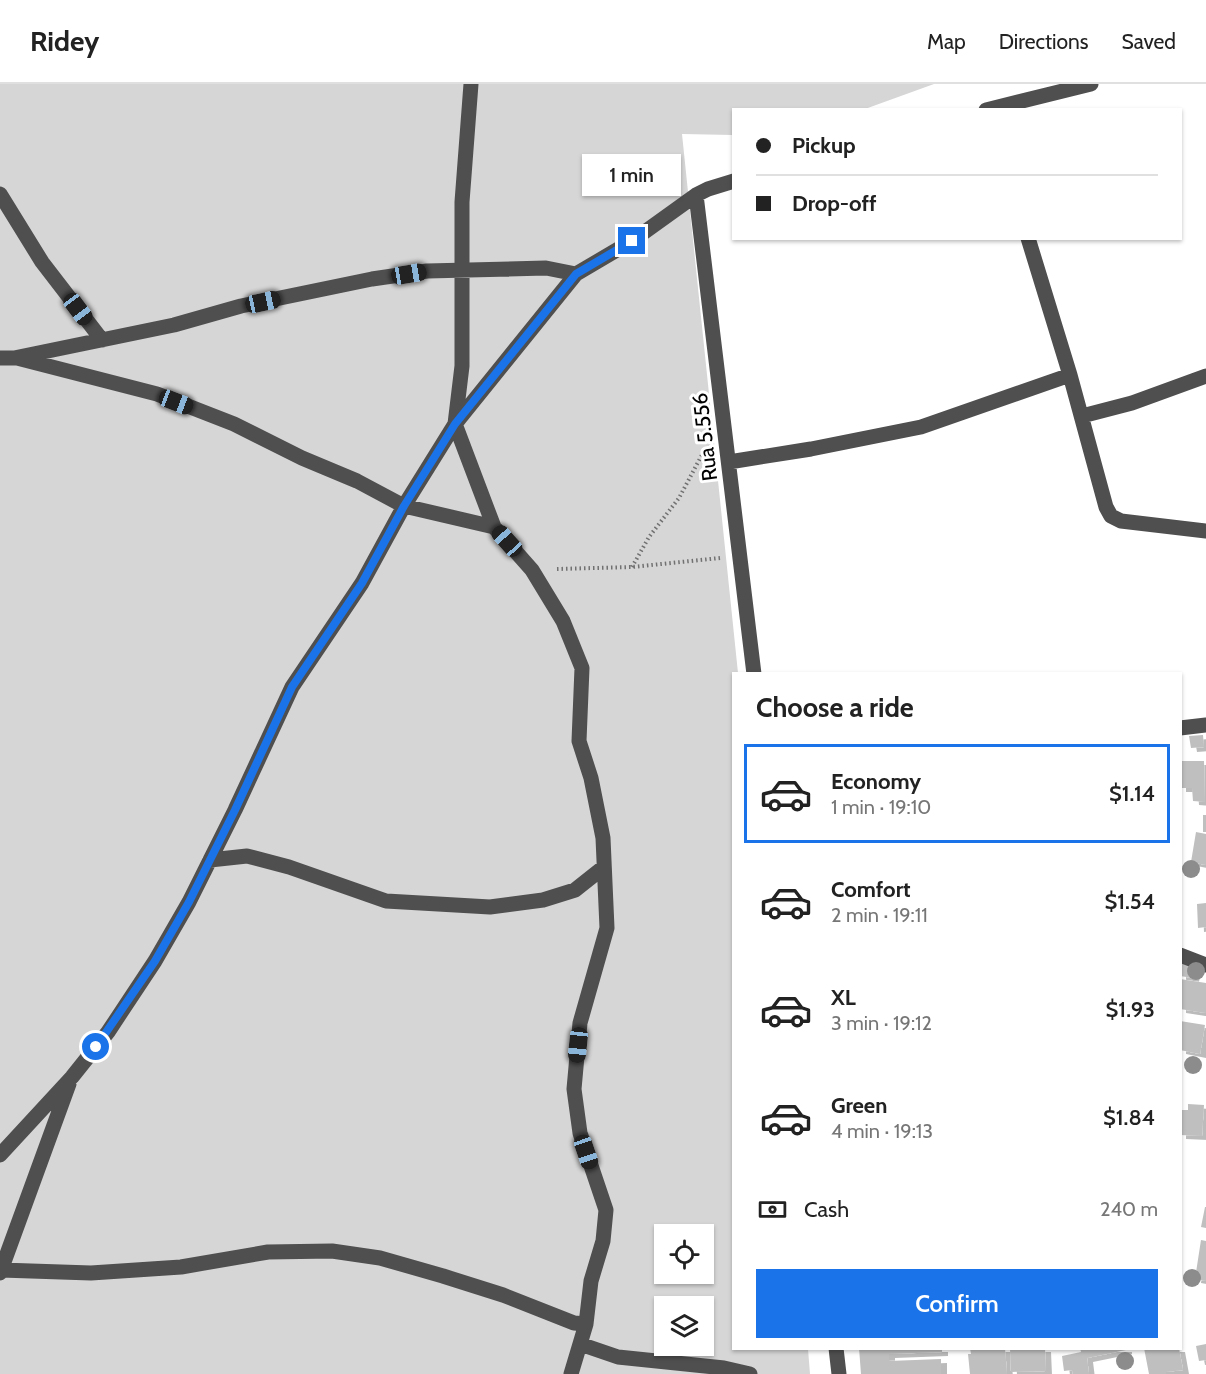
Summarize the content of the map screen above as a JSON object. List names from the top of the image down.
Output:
{
  "streets": {
    "street": ["Rua 5.556"]
  },
  "page": {
    "header": "Ridey",
    "nav": ["Map", "Directions", "Saved"],
    "banner": ["Pickup", "Drop-off"],
    "bubble": "1 min",
    "heading": "Choose a ride",
    "list": [
      {
        "name": "Economy",
        "note": "1 min · 19:10",
        "value": "$1.14"
      },
      {
        "name": "Comfort",
        "note": "2 min · 19:11",
        "value": "$1.54"
      },
      {
        "name": "XL",
        "note": "3 min · 19:12",
        "value": "$1.93"
      },
      {
        "name": "Green",
        "note": "4 min · 19:13",
        "value": "$1.84"
      }
    ],
    "pay": ["Cash", "240 m"],
    "buttons": "Confirm"
  }
}
